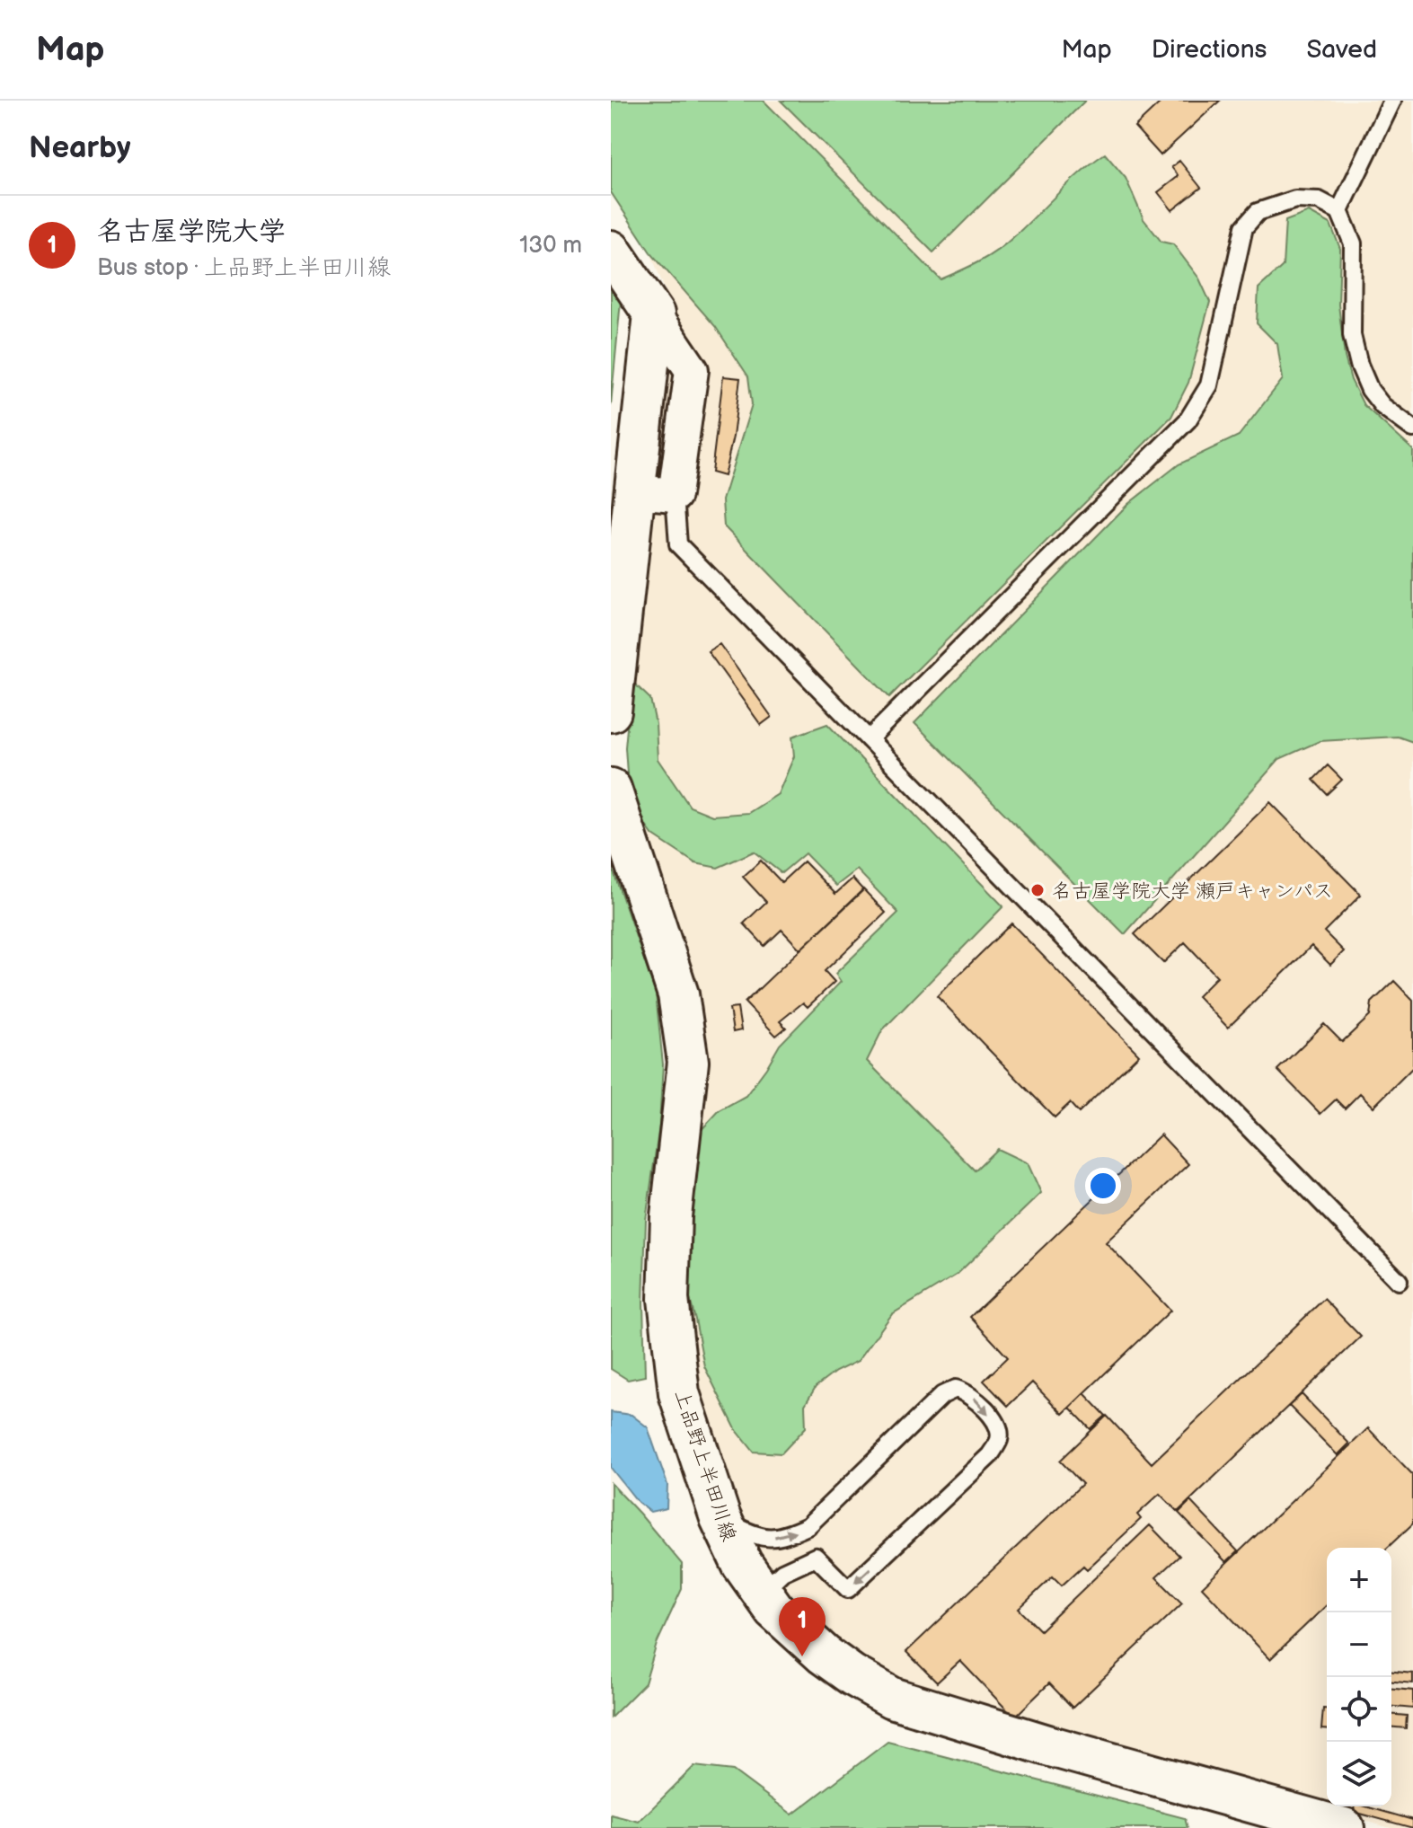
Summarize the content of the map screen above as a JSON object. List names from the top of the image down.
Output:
{
  "streets": {
    "street": ["上品野上半田川線"]
  },
  "places": ["名古屋学院大学 瀬戸キャンパス"],
  "page": {
    "header": "Map",
    "nav": ["Map", "Directions", "Saved"],
    "heading": "Nearby",
    "list": [
      {
        "mark": "1",
        "name": "名古屋学院大学",
        "note": "Bus stop · 上品野上半田川線",
        "value": "130 m"
      }
    ],
    "map_buttons": ["+", "−"],
    "pins": "1"
  }
}
